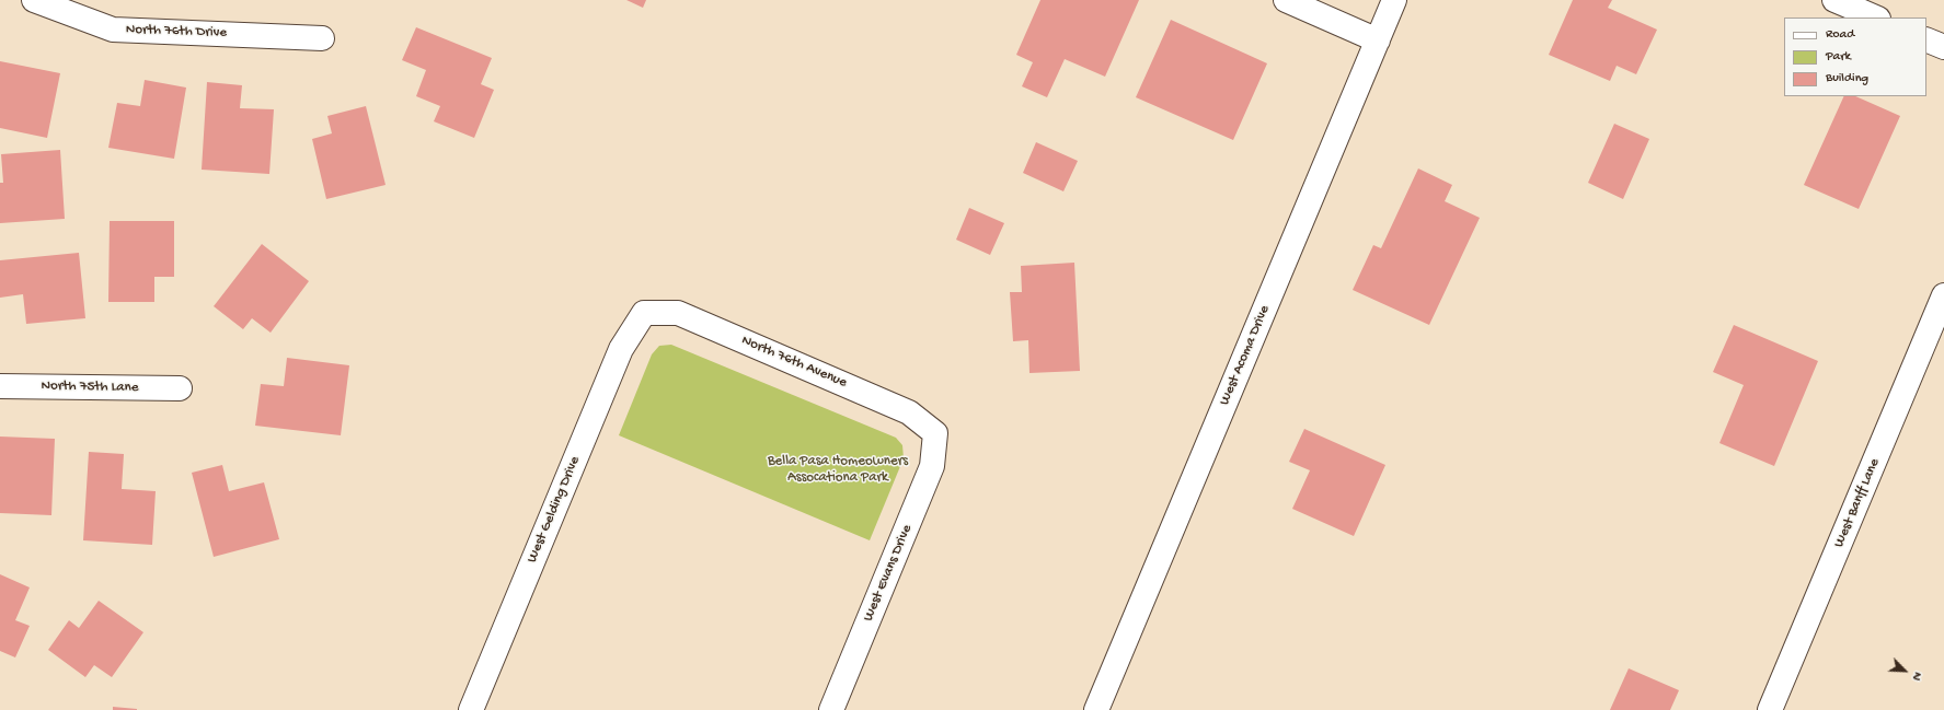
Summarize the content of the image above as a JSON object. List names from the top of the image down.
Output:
{
  "streets": {
    "street": [
      "North 76th Drive",
      "West Acoma Drive",
      "North 76th Avenue",
      "North 75th Lane",
      "West Banff Lane",
      "West Gelding Drive",
      "West Evans Drive"
    ]
  },
  "crossings": [
    ["North 76th Avenue", "West Gelding Drive"],
    ["North 76th Avenue", "West Evans Drive"]
  ],
  "parks": ["Bella Pasa Homeowners Assocationa Park"],
  "legend": ["Road", "Park", "Building"],
  "north": "bottom right"
}
